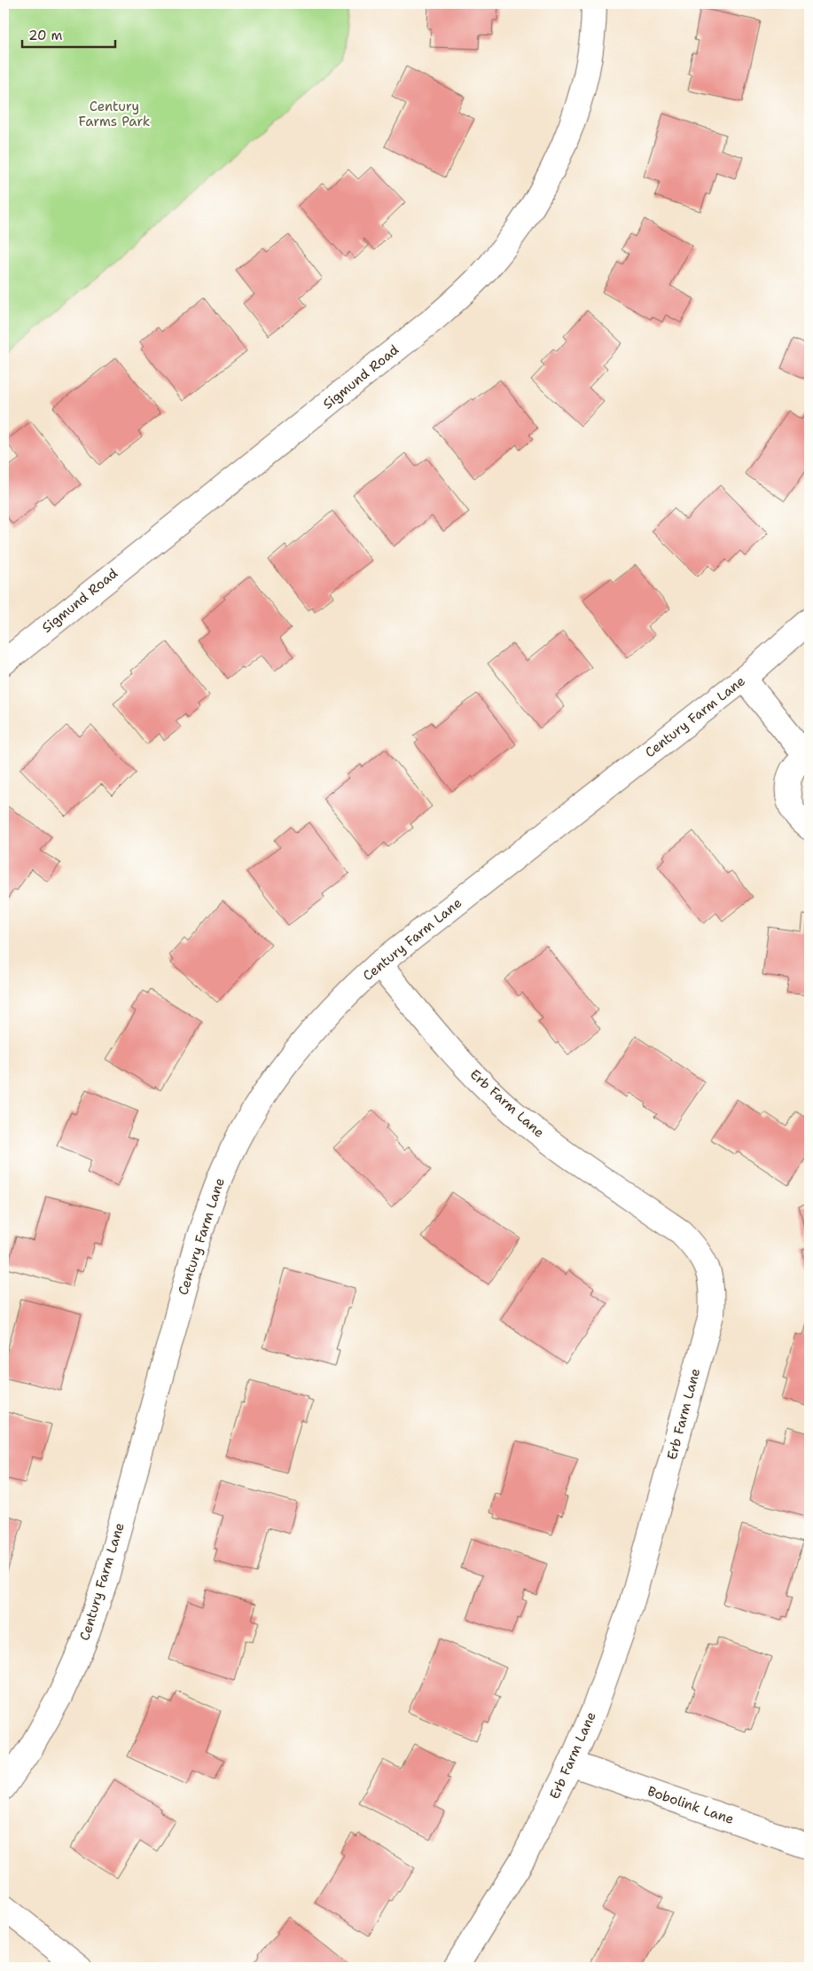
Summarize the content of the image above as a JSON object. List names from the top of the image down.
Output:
{
  "streets": {
    "street": [
      "Sigmund Road",
      "Century Farm Lane",
      "Erb Farm Lane",
      "Bobolink Lane"
    ]
  },
  "crossings": [
    ["Century Farm Lane", "Erb Farm Lane"],
    ["Erb Farm Lane", "Bobolink Lane"]
  ],
  "parks": ["Century Farms Park"],
  "scale_bar": "20 m"
}
